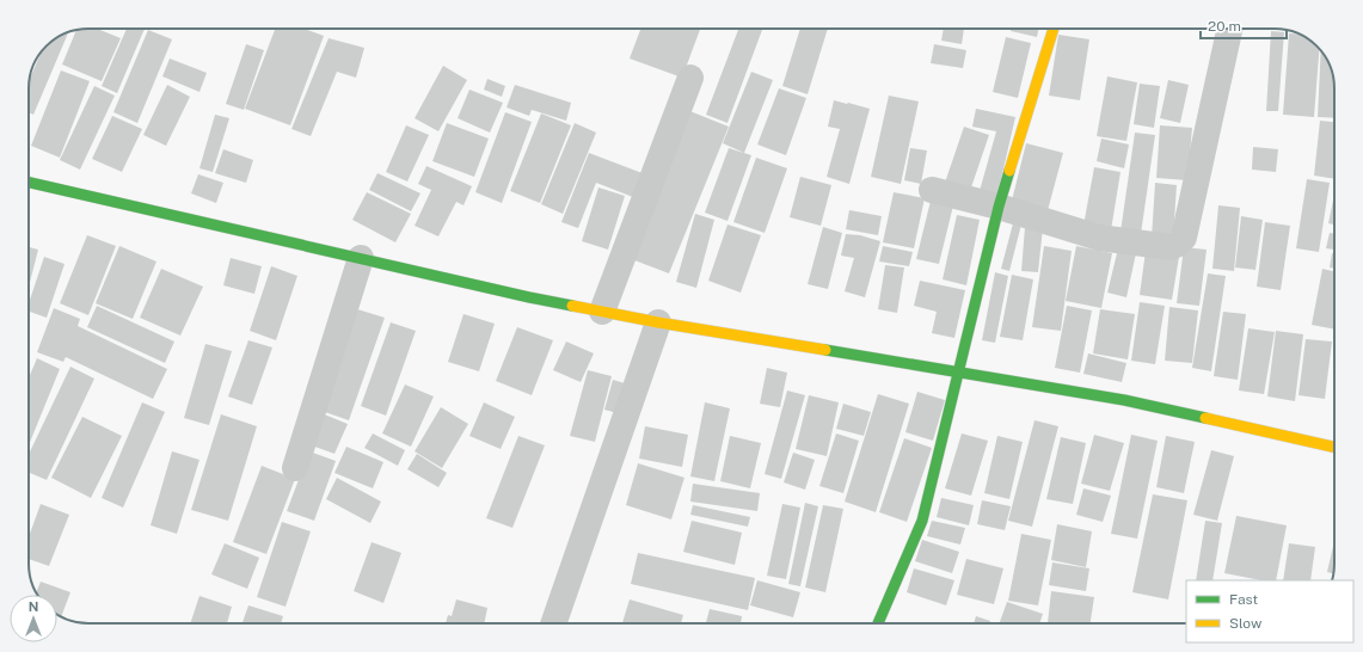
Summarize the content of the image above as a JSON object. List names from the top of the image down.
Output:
{
  "legend": ["Fast", "Slow"],
  "scale_bar": "20 m",
  "north": "top"
}
